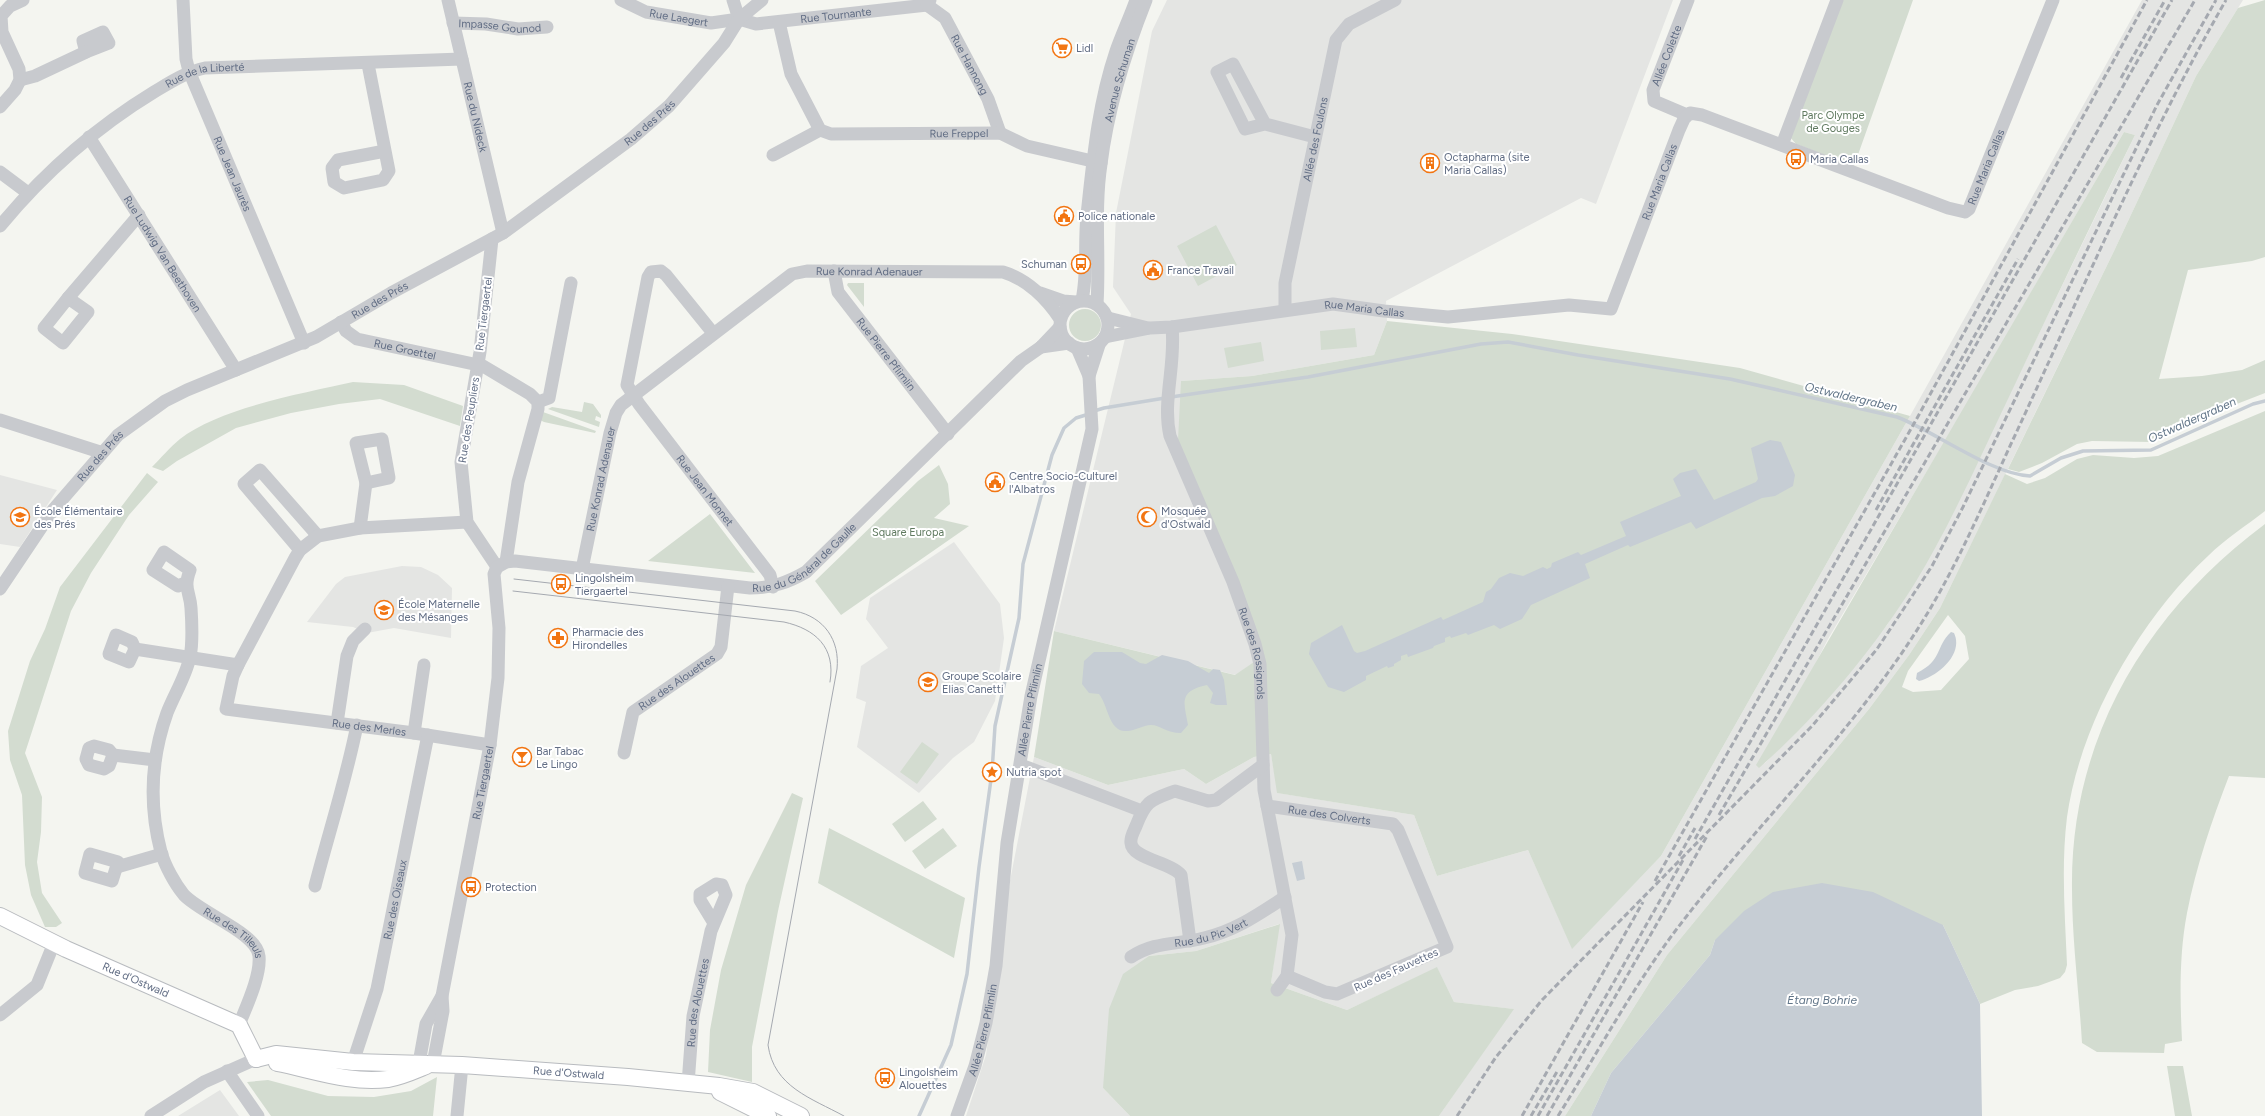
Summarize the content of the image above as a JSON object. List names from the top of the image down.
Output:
{
  "streets": {
    "main road": ["Rue d'Ostwald"],
    "street": [
      "Rue Tournante",
      "Rue Laegert",
      "Impasse Gounod",
      "Allée Colette",
      "Rue Hannong",
      "Rue de la Liberté",
      "Avenue Schuman",
      "Rue du Nideck",
      "Rue des Prés",
      "Rue Freppel",
      "Allée des Foulons",
      "Rue Maria Callas",
      "Rue Jean Jaurès",
      "Rue Ludwig Van Beethoven",
      "Rue Konrad Adenauer",
      "Rue Tiergaertel",
      "Rue Groettel",
      "Rue Pierre Pflimlin",
      "Rue des Peupliers",
      "Rue Jean Monnet",
      "Rue du Général de Gaulle",
      "Rue des Rossignols",
      "Rue des Alouettes",
      "Allée Pierre Pflimlin",
      "Rue des Merles",
      "Rue des Colverts",
      "Rue des Oiseaux",
      "Rue du Pic Vert",
      "Rue des Tilleuls",
      "Rue des Fauvettes"
    ]
  },
  "crossings": [
    ["Rue Tournante", "Rue Laegert"],
    ["Rue Tournante", "Rue Hannong"],
    ["Rue Tournante", "Rue des Prés"],
    ["Rue Laegert", "Rue des Prés"],
    ["Impasse Gounod", "Rue du Nideck"],
    ["Allée Colette", "Rue Maria Callas"],
    ["Rue Hannong", "Rue Freppel"],
    ["Rue de la Liberté", "Rue du Nideck"],
    ["Rue de la Liberté", "Rue Jean Jaurès"],
    ["Rue de la Liberté", "Rue Ludwig Van Beethoven"],
    ["Avenue Schuman", "Rue Freppel"],
    ["Avenue Schuman", "Rue Maria Callas"],
    ["Avenue Schuman", "Rue Konrad Adenauer"],
    ["Avenue Schuman", "Rue du Général de Gaulle"],
    ["Avenue Schuman", "Allée Pierre Pflimlin"],
    ["Rue du Nideck", "Rue des Prés"],
    ["Rue du Nideck", "Rue Tiergaertel"],
    ["Rue des Prés", "Rue Jean Jaurès"],
    ["Rue des Prés", "Rue Ludwig Van Beethoven"],
    ["Rue des Prés", "Rue Tiergaertel"],
    ["Rue des Prés", "Rue Groettel"],
    ["Allée des Foulons", "Rue Maria Callas"],
    ["Rue Maria Callas", "Rue Konrad Adenauer"],
    ["Rue Maria Callas", "Rue du Général de Gaulle"],
    ["Rue Maria Callas", "Rue des Rossignols"],
    ["Rue Maria Callas", "Allée Pierre Pflimlin"],
    ["Rue Konrad Adenauer", "Rue Pierre Pflimlin"],
    ["Rue Konrad Adenauer", "Rue Jean Monnet"],
    ["Rue Konrad Adenauer", "Rue du Général de Gaulle"],
    ["Rue Konrad Adenauer", "Allée Pierre Pflimlin"],
    ["Rue Tiergaertel", "Rue Groettel"],
    ["Rue Tiergaertel", "Rue des Peupliers"],
    ["Rue Tiergaertel", "Rue du Général de Gaulle"],
    ["Rue Tiergaertel", "Rue des Merles"],
    ["Rue Tiergaertel", "Rue d'Ostwald"],
    ["Rue Groettel", "Rue des Peupliers"],
    ["Rue Pierre Pflimlin", "Rue du Général de Gaulle"],
    ["Rue des Peupliers", "Rue du Général de Gaulle"],
    ["Rue Jean Monnet", "Rue du Général de Gaulle"],
    ["Rue du Général de Gaulle", "Rue des Alouettes"],
    ["Rue du Général de Gaulle", "Allée Pierre Pflimlin"],
    ["Rue des Rossignols", "Rue des Colverts"],
    ["Rue des Rossignols", "Rue du Pic Vert"],
    ["Rue des Rossignols", "Rue des Fauvettes"],
    ["Rue des Alouettes", "Rue d'Ostwald"],
    ["Rue des Merles", "Rue des Oiseaux"],
    ["Rue des Colverts", "Rue des Fauvettes"],
    ["Rue des Oiseaux", "Rue d'Ostwald"],
    ["Rue des Tilleuls", "Rue d'Ostwald"]
  ],
  "water": ["Ostwaldergraben", "Étang Bohrie"],
  "parks": ["Parc Olympe de Gouges", "Square Europa"],
  "places": {
    "supermarket": ["Lidl"],
    "bus stop": [
      "Maria Callas",
      "Schuman",
      "Lingolsheim Tiergaertel",
      "Protection",
      "Lingolsheim Alouettes"
    ],
    "building": ["Octapharma (site Maria Callas)"],
    "public building": ["Police nationale", "France Travail", "Centre Socio-Culturel l'Albatros"],
    "school or university": ["École Élémentaire des Prés", "École Maternelle des Mésanges", "Groupe Scolaire Elias Canetti"],
    "mosque": ["Mosquée d'Ostwald"],
    "pharmacy": ["Pharmacie des Hirondelles"],
    "bar": ["Bar Tabac Le Lingo"],
    "place": ["Nutria spot"]
  }
}
